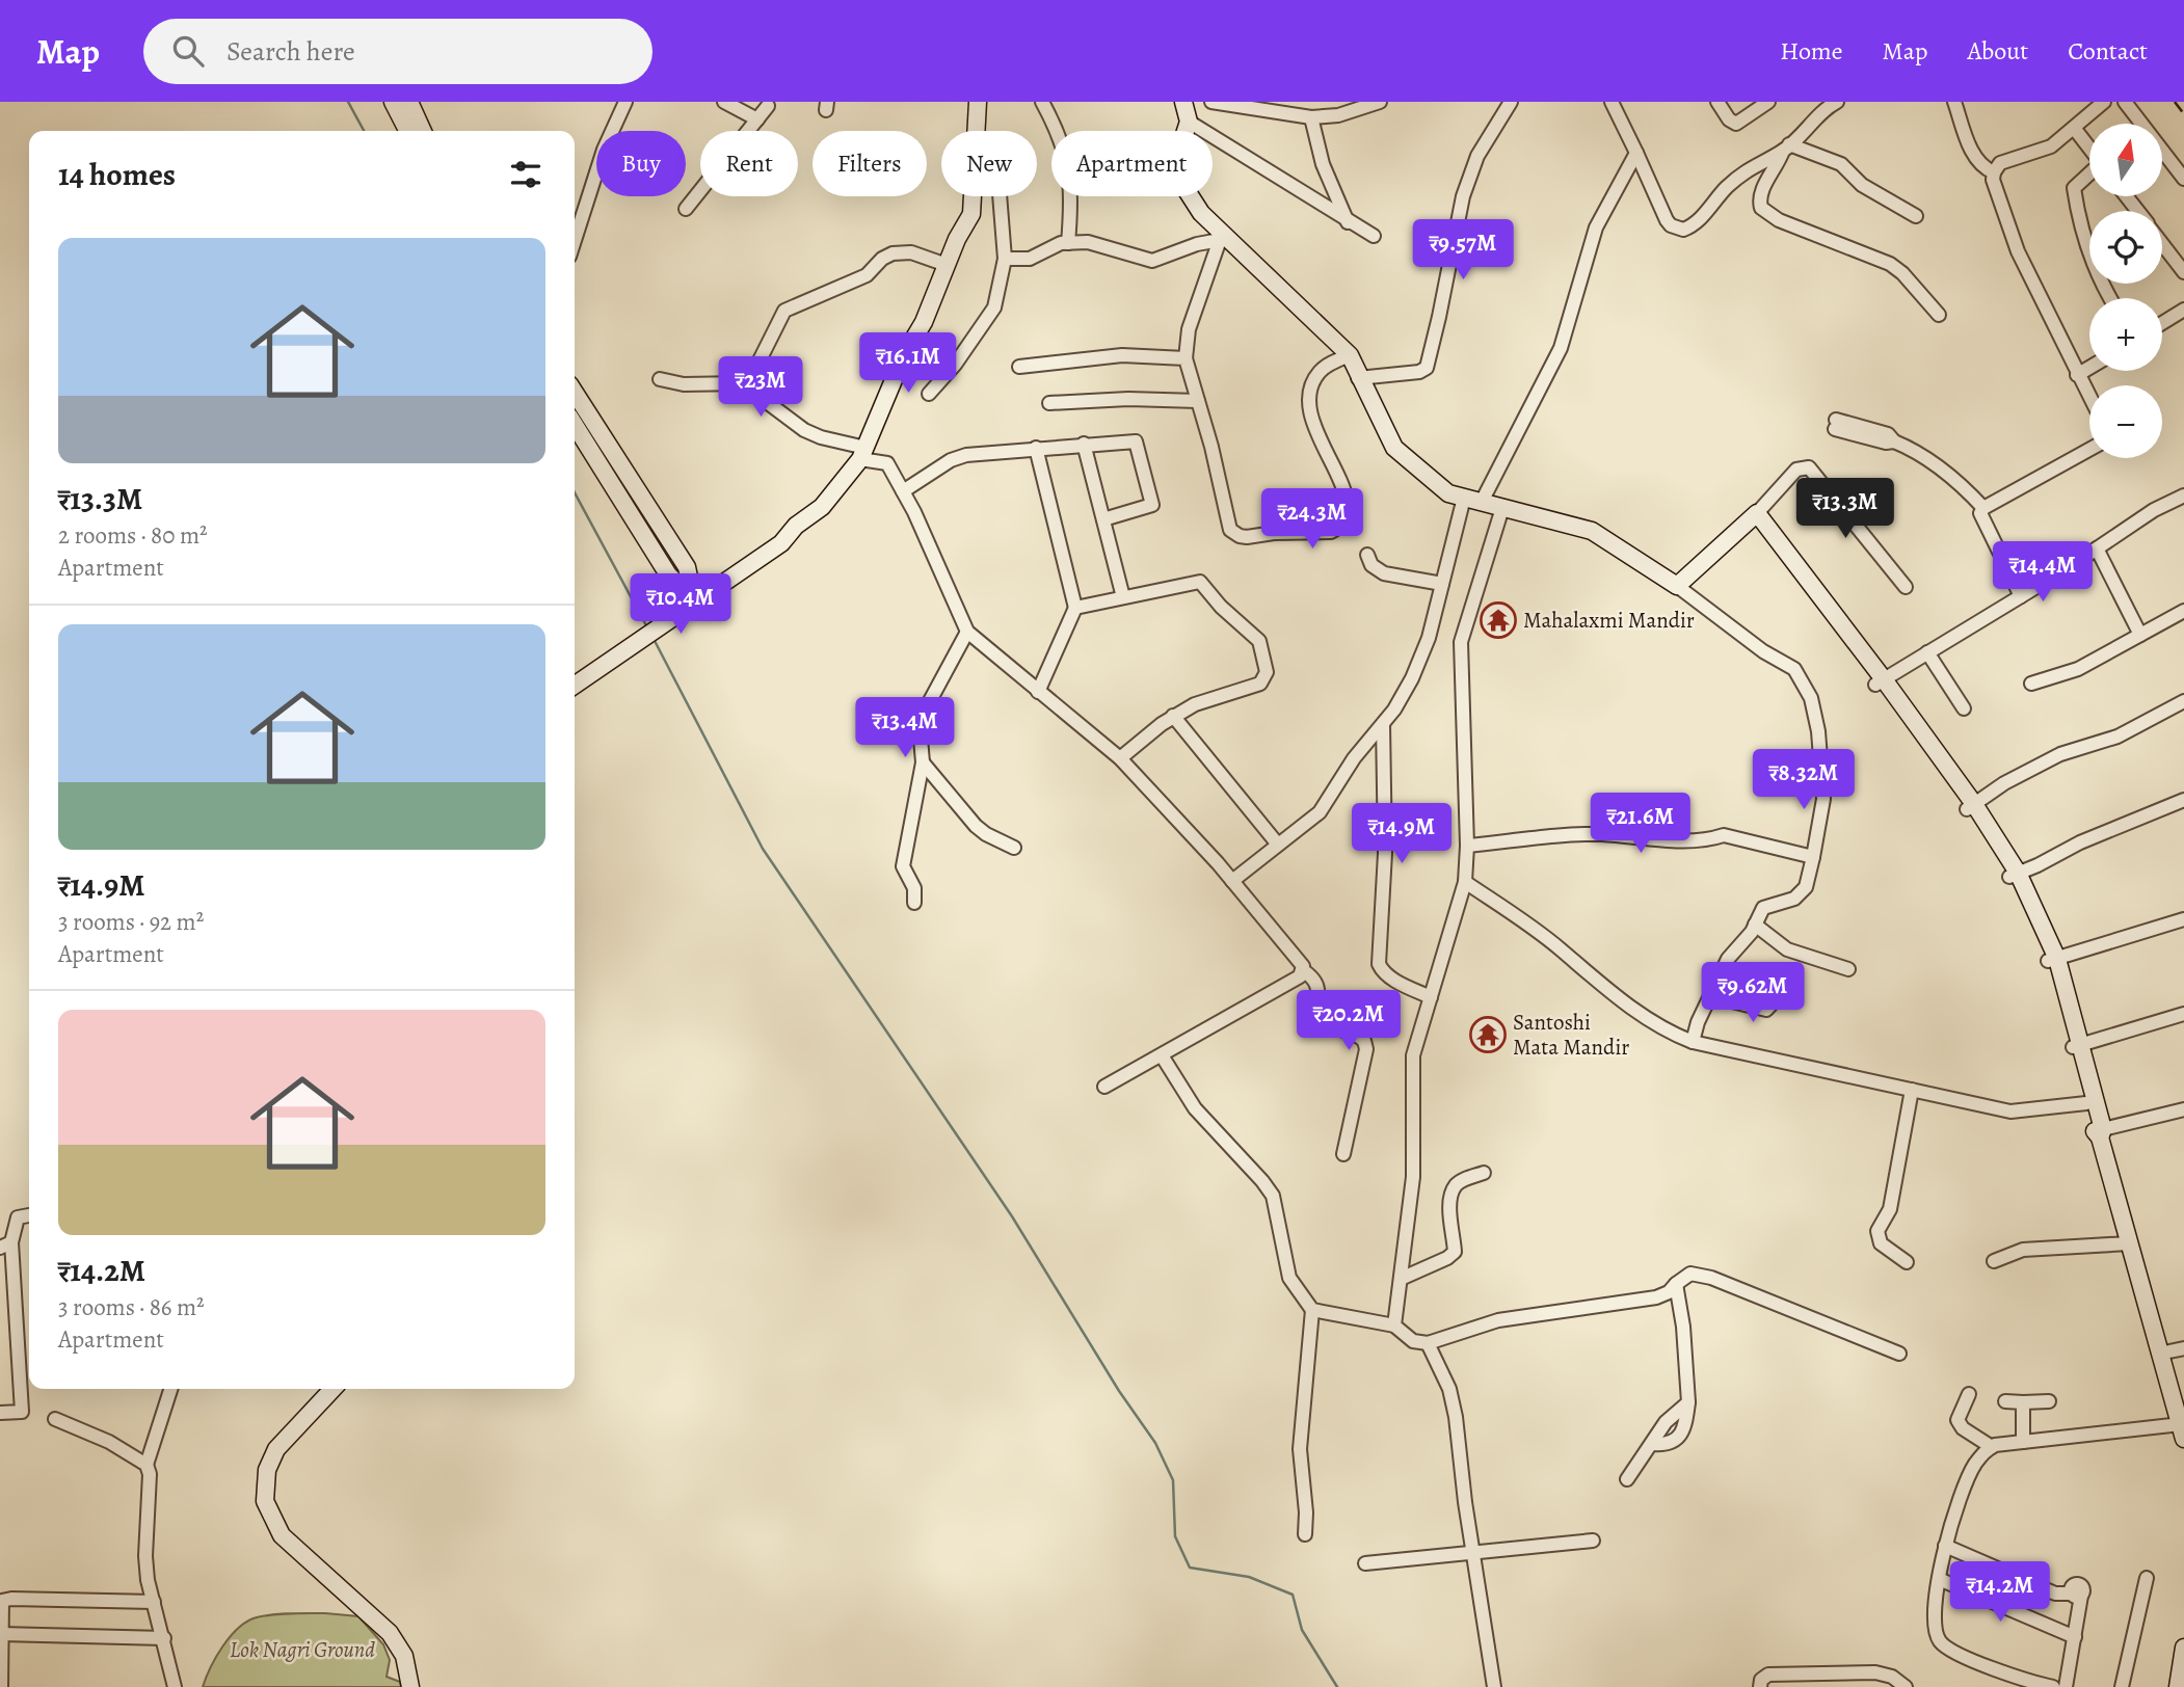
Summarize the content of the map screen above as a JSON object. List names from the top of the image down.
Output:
{
  "parks": ["Lok Nagri Ground"],
  "places": {
    "temple": ["Mahalaxmi Mandir", "Santoshi Mata Mandir"]
  },
  "north": "top",
  "page": {
    "header": "Map",
    "search": "Search here",
    "nav": [
      "Home",
      "Map",
      "About",
      "Contact"
    ],
    "map_buttons": ["+", "−"],
    "chip": [
      "Buy",
      "Rent",
      "Filters",
      "New",
      "Apartment"
    ],
    "heading": "14 homes",
    "list": [
      {
        "name": "₹13.3M",
        "note": "2 rooms · 80 m² · Apartment"
      },
      {
        "name": "₹14.9M",
        "note": "3 rooms · 92 m² · Apartment"
      },
      {
        "name": "₹14.2M",
        "note": "3 rooms · 86 m² · Apartment"
      }
    ],
    "price": [
      "₹9.57M",
      "₹16.1M",
      "₹23M",
      "₹13.3M",
      "₹24.3M",
      "₹14.4M",
      "₹10.4M",
      "₹13.4M",
      "₹8.32M",
      "₹21.6M",
      "₹14.9M",
      "₹9.62M",
      "₹20.2M",
      "₹14.2M"
    ]
  }
}
